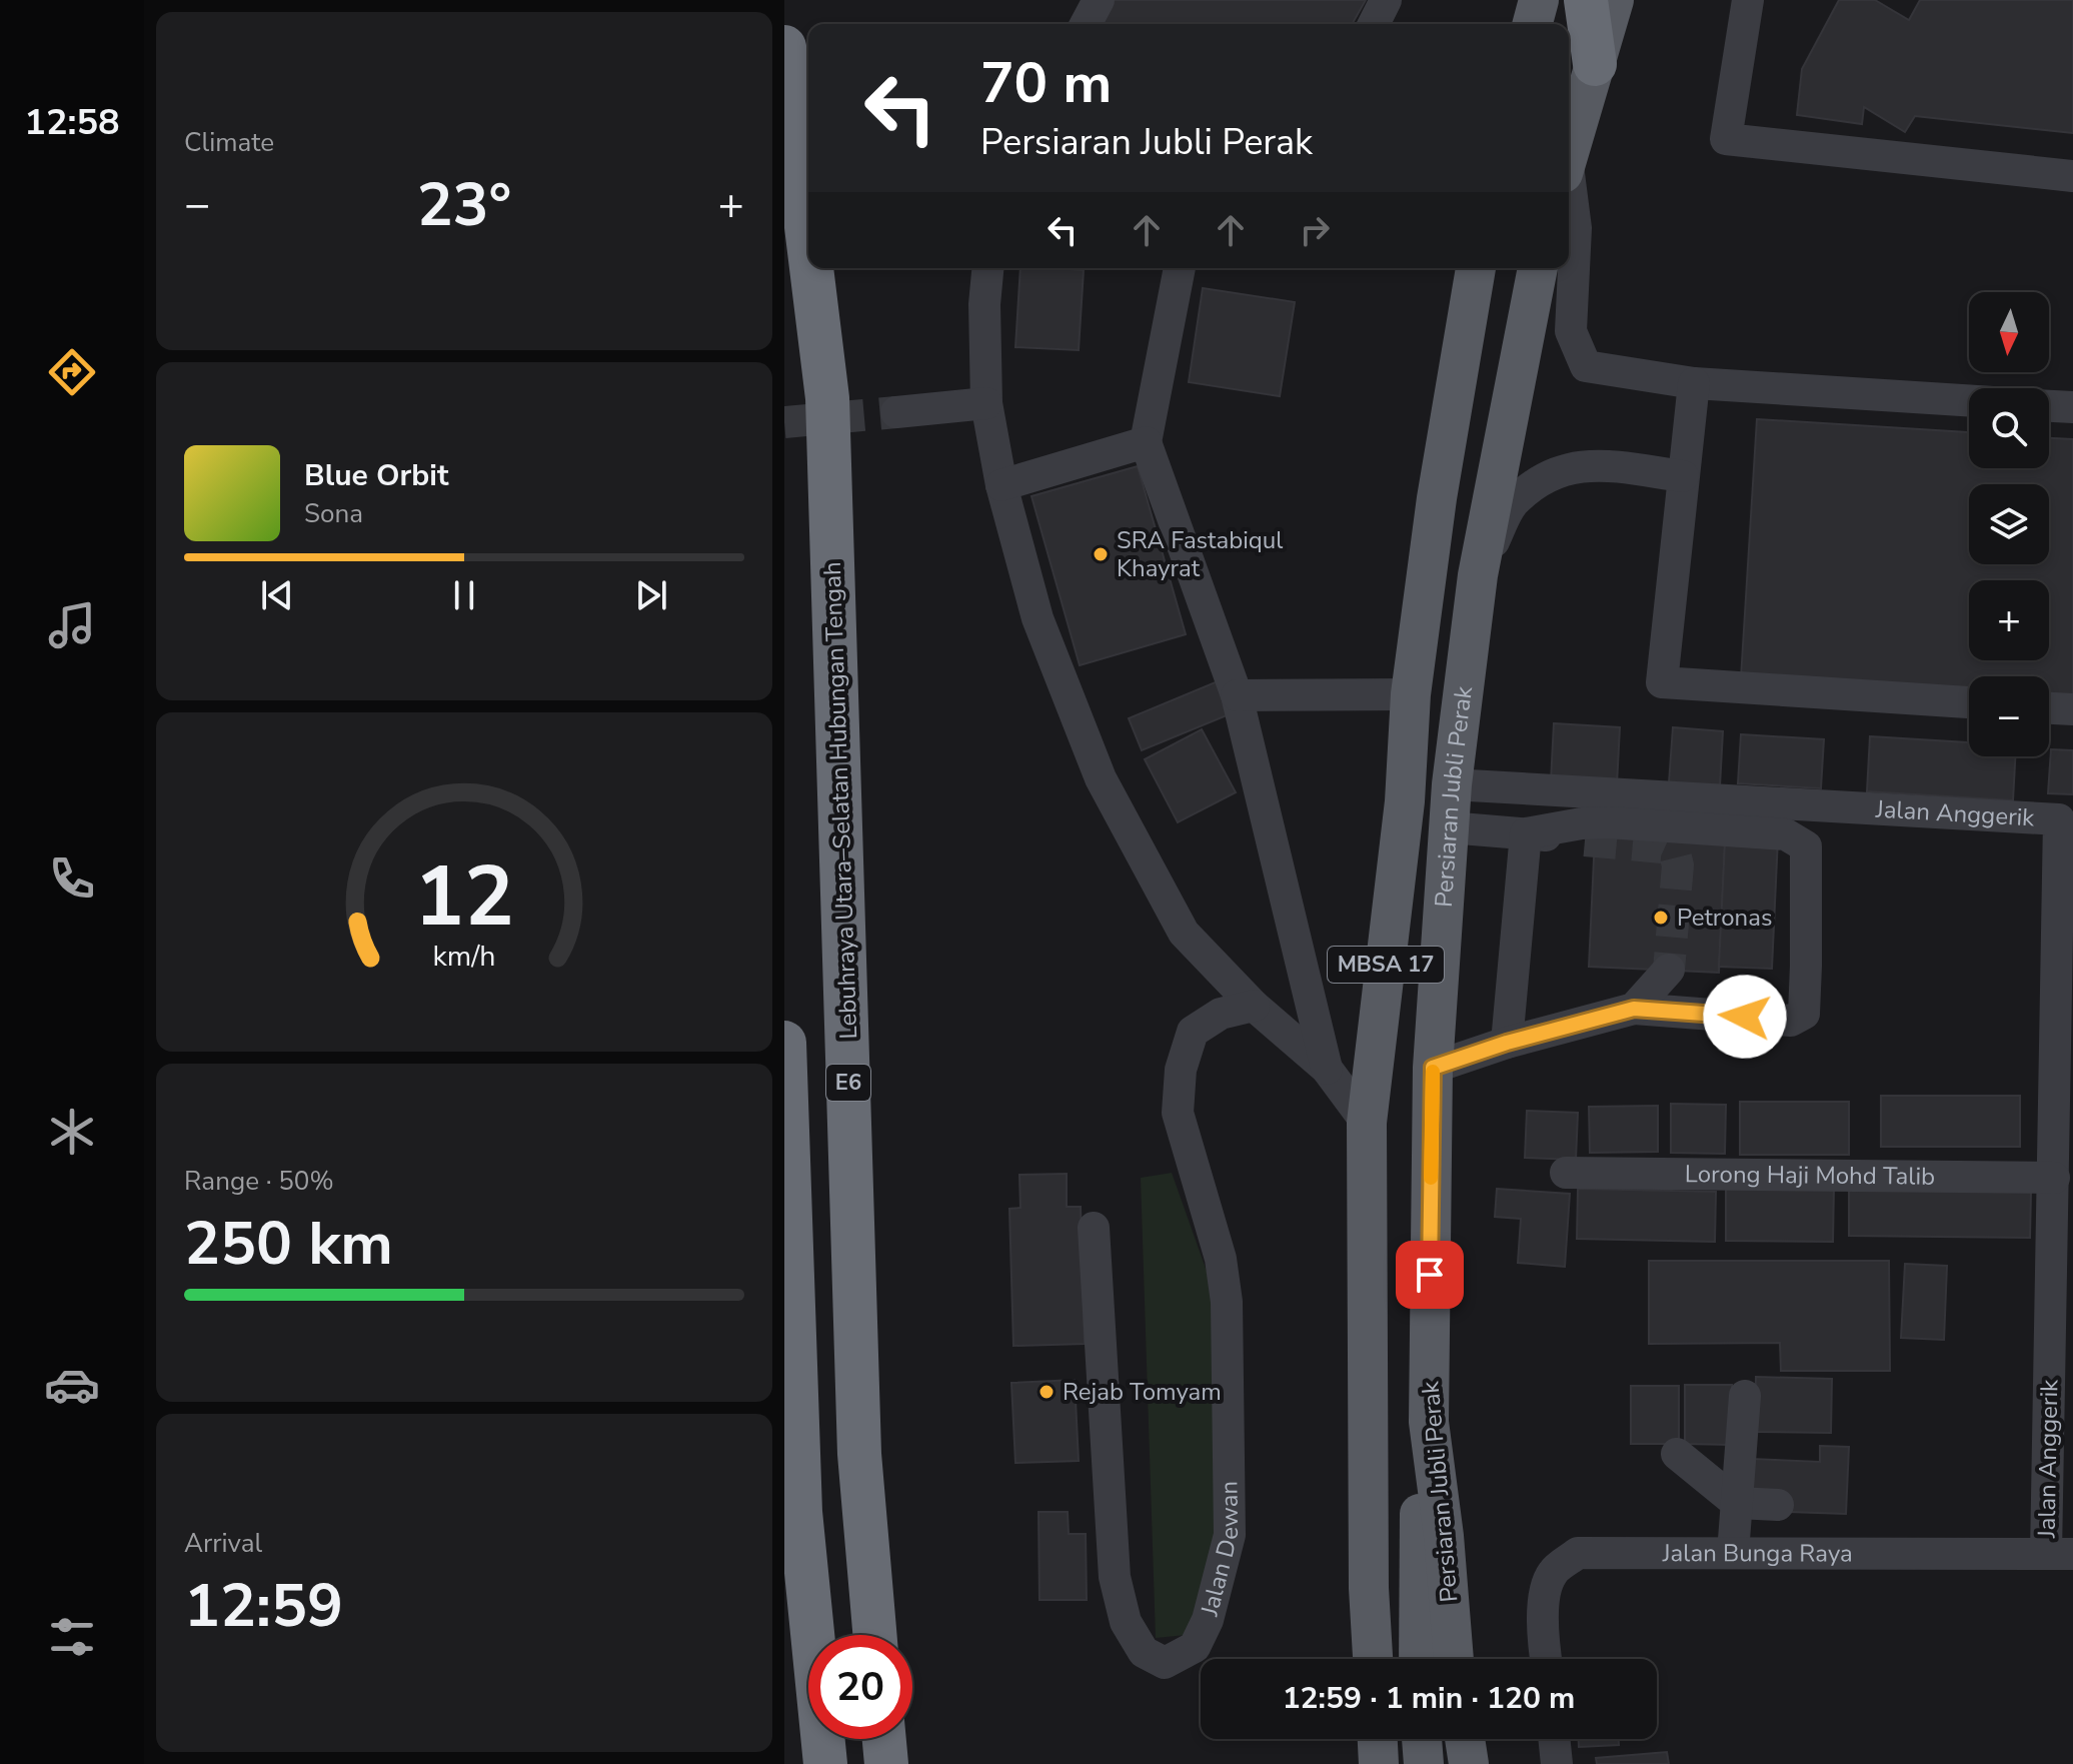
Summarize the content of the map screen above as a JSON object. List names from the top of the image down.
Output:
{
  "streets": {
    "highway": ["Lebuhraya Utara–Selatan Hubungan Tengah", "E6"],
    "main road": ["Persiaran Jubli Perak", "MBSA 17"],
    "street": [
      "Jalan Anggerik",
      "Lorong Haji Mohd Talib",
      "Jalan Dewan",
      "Jalan Bunga Raya"
    ]
  },
  "crossings": [
    ["Persiaran Jubli Perak", "Jalan Anggerik"],
    ["Jalan Anggerik", "Lorong Haji Mohd Talib"],
    ["Jalan Anggerik", "Jalan Bunga Raya"]
  ],
  "places": ["SRA Fastabiqul Khayrat", "Petronas", "Rejab Tomyam"],
  "north": "bottom",
  "page": {
    "tabs": "12:58",
    "tile": [
      "Climate",
      ["Range · 50%", "250 km"],
      ["Arrival", "12:59"]
    ],
    "turn": ["70 m", "Persiaran Jubli Perak"],
    "heat": ["−", "23°", "+"],
    "map_buttons": ["+", "−"],
    "song": ["Blue Orbit", "Sona"],
    "limit": "20",
    "trip": "12:59 · 1 min · 120 m",
    "gauge": ["12", "km/h"]
  }
}
